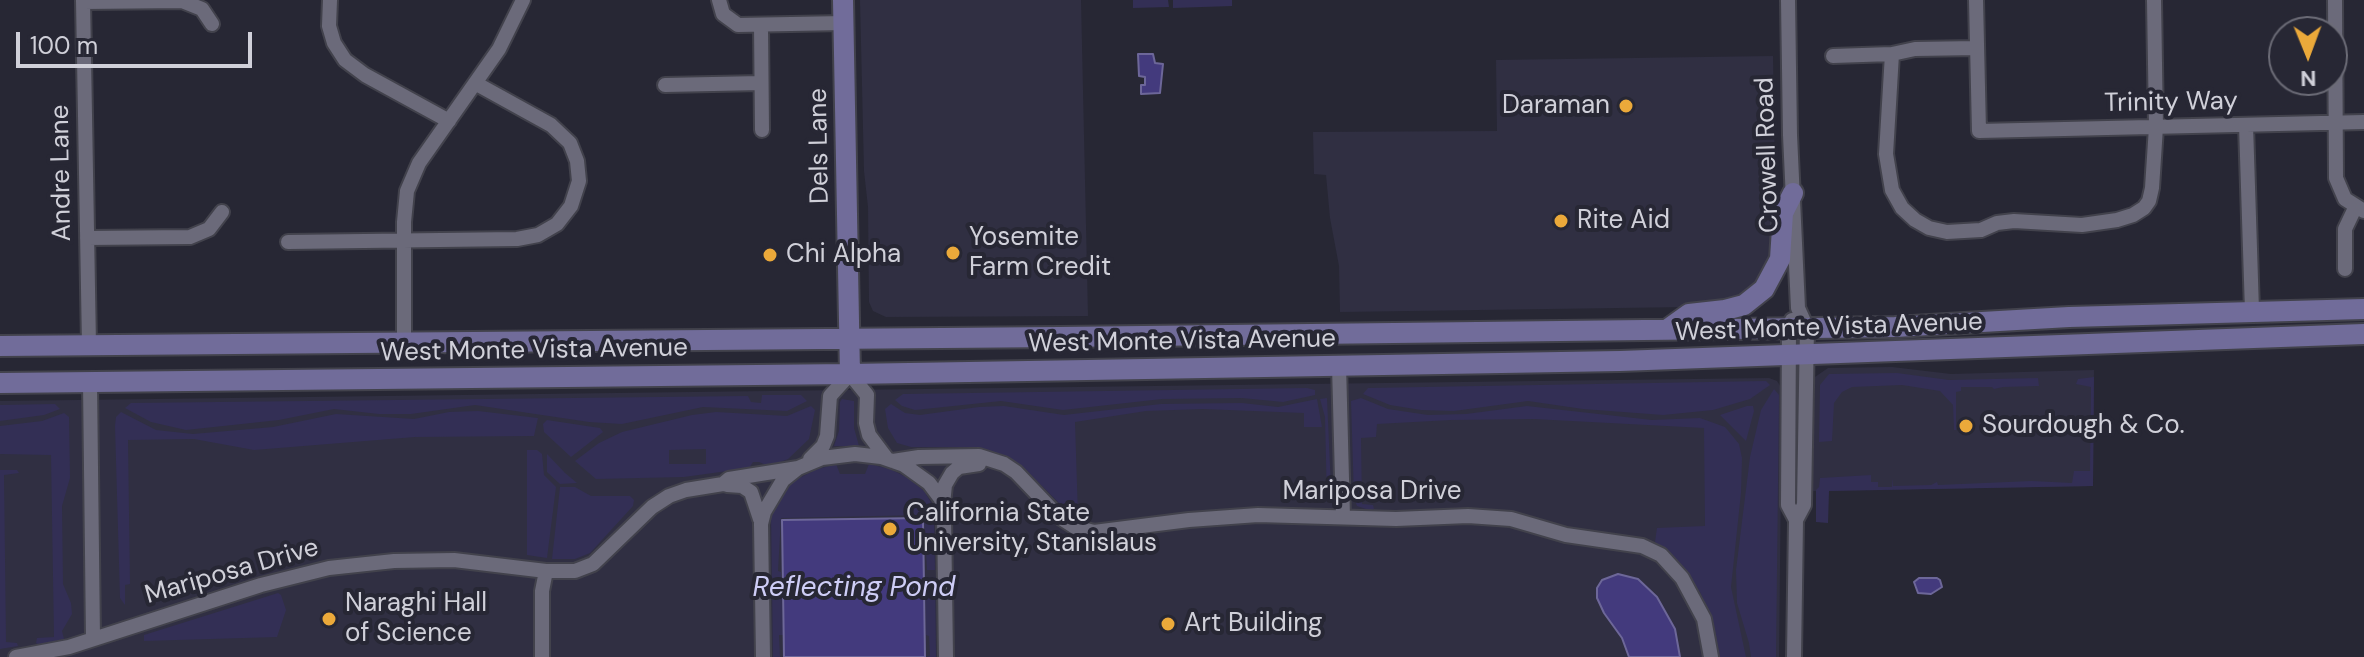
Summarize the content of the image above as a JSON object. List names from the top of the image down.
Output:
{
  "streets": {
    "main road": ["Dels Lane", "West Monte Vista Avenue"],
    "street": [
      "Trinity Way",
      "Crowell Road",
      "Andre Lane",
      "Mariposa Drive"
    ]
  },
  "crossings": [
    ["Dels Lane", "West Monte Vista Avenue"],
    ["Crowell Road", "West Monte Vista Avenue"],
    ["Andre Lane", "West Monte Vista Avenue"]
  ],
  "water": ["Reflecting Pond"],
  "places": [
    "Daraman",
    "Rite Aid",
    "Yosemite Farm Credit",
    "Chi Alpha",
    "Sourdough & Co.",
    "California State University, Stanislaus",
    "Naraghi Hall of Science",
    "Art Building"
  ],
  "scale_bar": "100 m",
  "north": "bottom"
}
